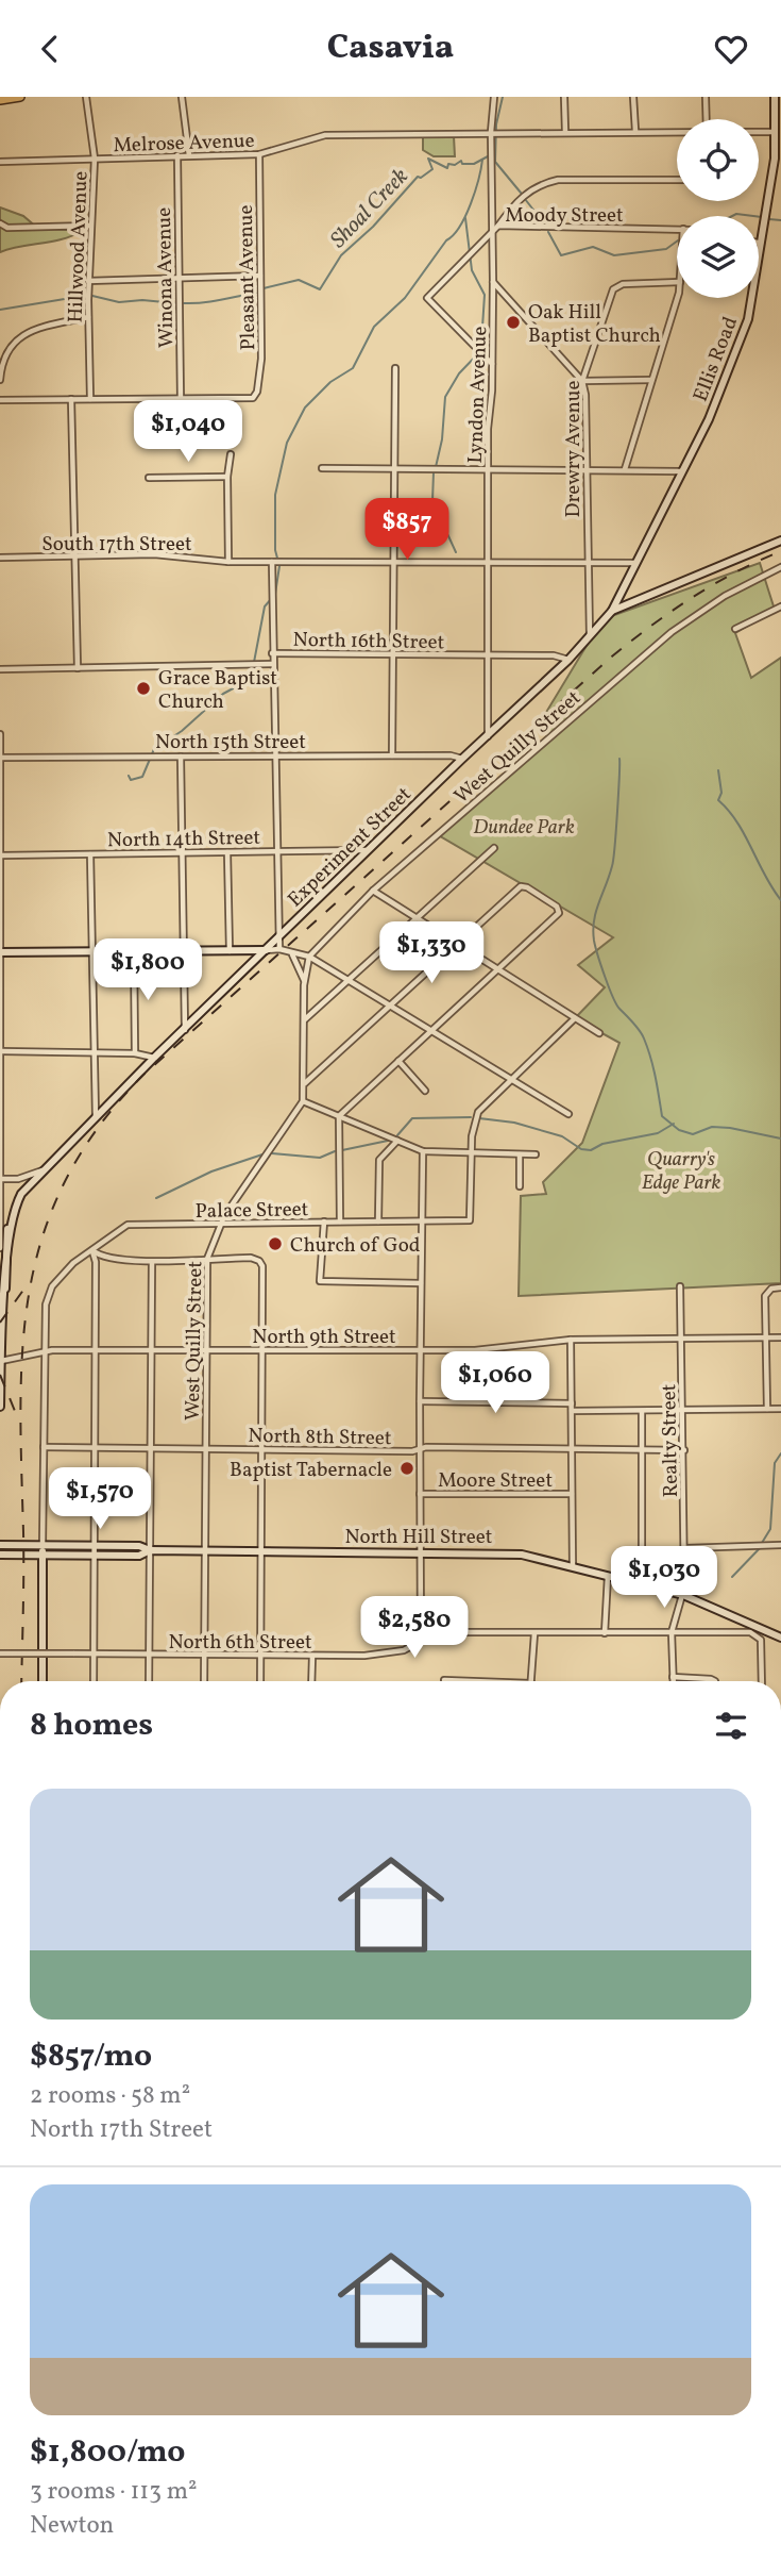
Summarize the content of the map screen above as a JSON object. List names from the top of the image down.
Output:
{
  "streets": {
    "street": [
      "Melrose Avenue",
      "Moody Street",
      "Hillwood Avenue",
      "Winona Avenue",
      "Pleasant Avenue",
      "Ellis Road",
      "Lyndon Avenue",
      "Drewry Avenue",
      "South 17th Street",
      "North 16th Street",
      "North 15th Street",
      "West Quilly Street",
      "North 14th Street",
      "Experiment Street",
      "Palace Street",
      "North 9th Street",
      "North 8th Street",
      "Realty Street",
      "Moore Street",
      "North Hill Street",
      "North 6th Street"
    ]
  },
  "crossings": [
    ["Melrose Avenue", "Hillwood Avenue"],
    ["Melrose Avenue", "Winona Avenue"],
    ["Melrose Avenue", "Pleasant Avenue"],
    ["Melrose Avenue", "Lyndon Avenue"],
    ["Moody Street", "Lyndon Avenue"],
    ["Winona Avenue", "Pleasant Avenue"],
    ["Ellis Road", "South 17th Street"],
    ["Ellis Road", "Experiment Street"],
    ["Lyndon Avenue", "South 17th Street"],
    ["Lyndon Avenue", "North 16th Street"],
    ["Lyndon Avenue", "Experiment Street"],
    ["Drewry Avenue", "South 17th Street"],
    ["Drewry Avenue", "Experiment Street"],
    ["North 16th Street", "Experiment Street"],
    ["North 15th Street", "Experiment Street"],
    ["West Quilly Street", "Palace Street"],
    ["West Quilly Street", "North 9th Street"],
    ["West Quilly Street", "North 8th Street"],
    ["West Quilly Street", "North Hill Street"],
    ["West Quilly Street", "North 6th Street"],
    ["North 14th Street", "Experiment Street"],
    ["Palace Street", "North 9th Street"],
    ["Palace Street", "North 8th Street"],
    ["North 9th Street", "Realty Street"],
    ["North 8th Street", "Realty Street"],
    ["Realty Street", "North Hill Street"],
    ["Realty Street", "North 6th Street"]
  ],
  "water": ["Shoal Creek"],
  "parks": ["Dundee Park", "Quarry's Edge Park"],
  "places": [
    "Oak Hill Baptist Church",
    "Grace Baptist Church",
    "Church of God",
    "Baptist Tabernacle"
  ],
  "page": {
    "header": "Casavia",
    "price": [
      "$1,040",
      "$857",
      "$1,330",
      "$1,800",
      "$1,060",
      "$1,570",
      "$1,030",
      "$2,580"
    ],
    "heading": "8 homes",
    "list": [
      {
        "name": "$857/mo",
        "note": "2 rooms · 58 m² · North 17th Street"
      },
      {
        "name": "$1,800/mo",
        "note": "3 rooms · 113 m² · Newton"
      }
    ]
  }
}
